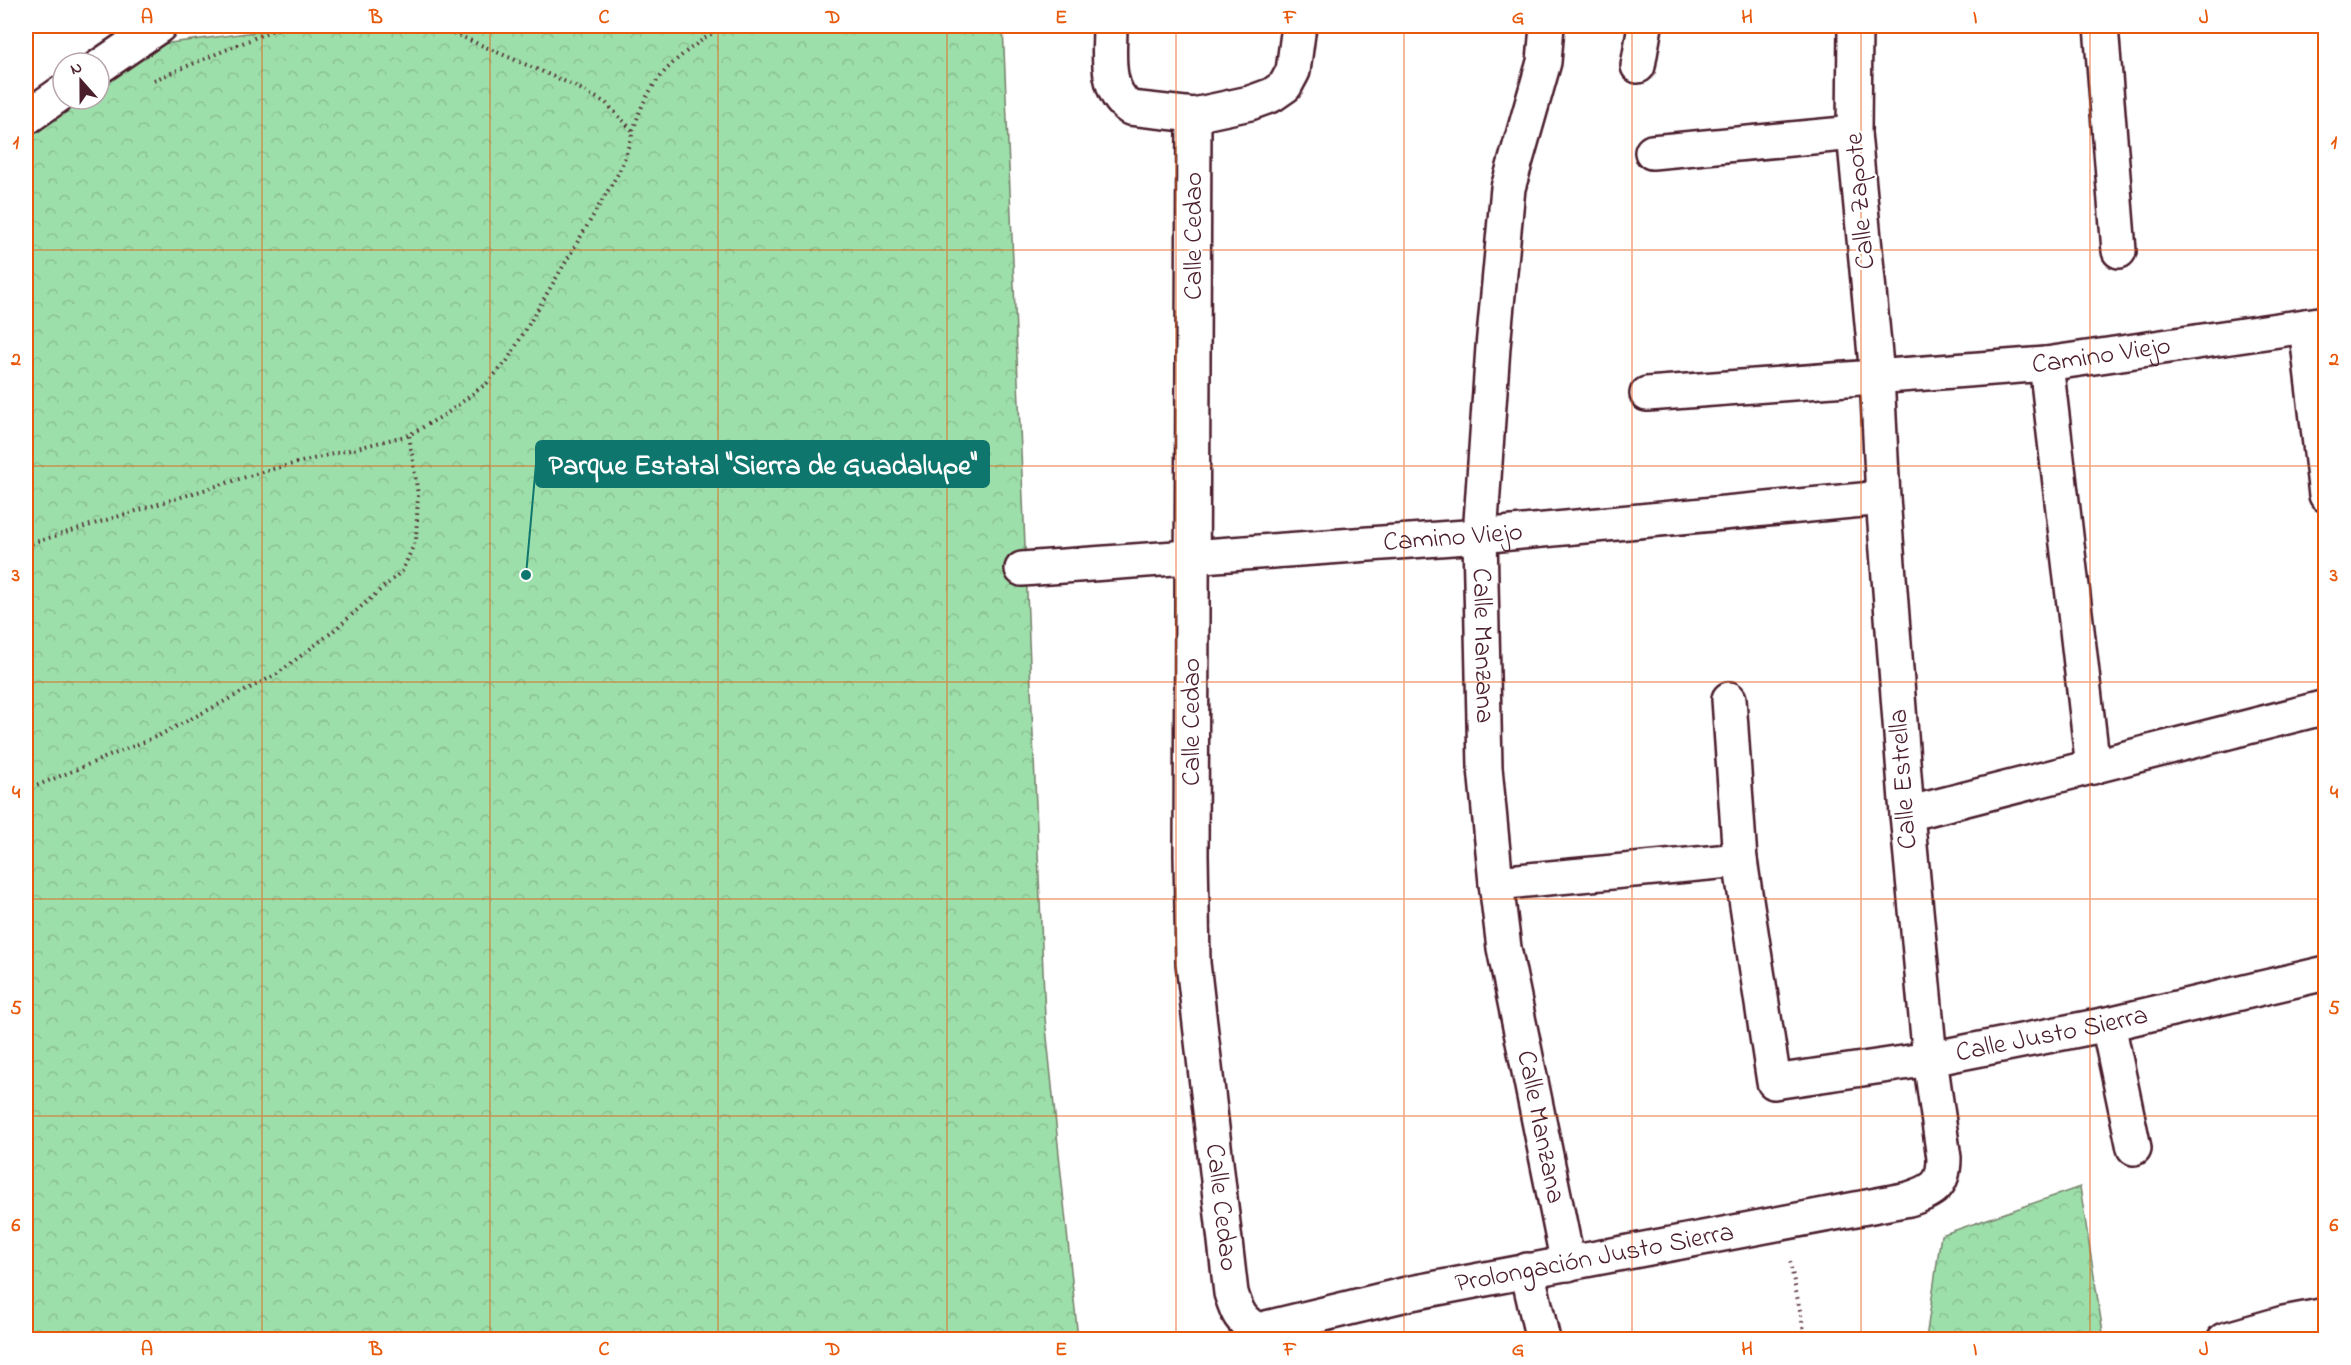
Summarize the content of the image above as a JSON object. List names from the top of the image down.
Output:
{
  "streets": {
    "street": [
      "Calle Zapote",
      "Calle Cedao",
      "Camino Viejo",
      "Calle Manzana",
      "Calle Estrella",
      "Calle Justo Sierra",
      "Prolongación Justo Sierra"
    ]
  },
  "crossings": [
    ["Calle Zapote", "Camino Viejo"],
    ["Calle Zapote", "Calle Estrella"],
    ["Calle Cedao", "Camino Viejo"],
    ["Calle Cedao", "Prolongación Justo Sierra"],
    ["Camino Viejo", "Calle Manzana"],
    ["Camino Viejo", "Calle Estrella"],
    ["Calle Manzana", "Prolongación Justo Sierra"],
    ["Calle Estrella", "Calle Justo Sierra"],
    ["Calle Estrella", "Prolongación Justo Sierra"]
  ],
  "places": ["Parque Estatal \"Sierra de Guadalupe\""],
  "north": "top",
  "grid": {
    "columns": [
      "A",
      "B",
      "C",
      "D",
      "E",
      "F",
      "G",
      "H",
      "I",
      "J"
    ],
    "rows": [
      "1",
      "2",
      "3",
      "4",
      "5",
      "6"
    ]
  }
}
